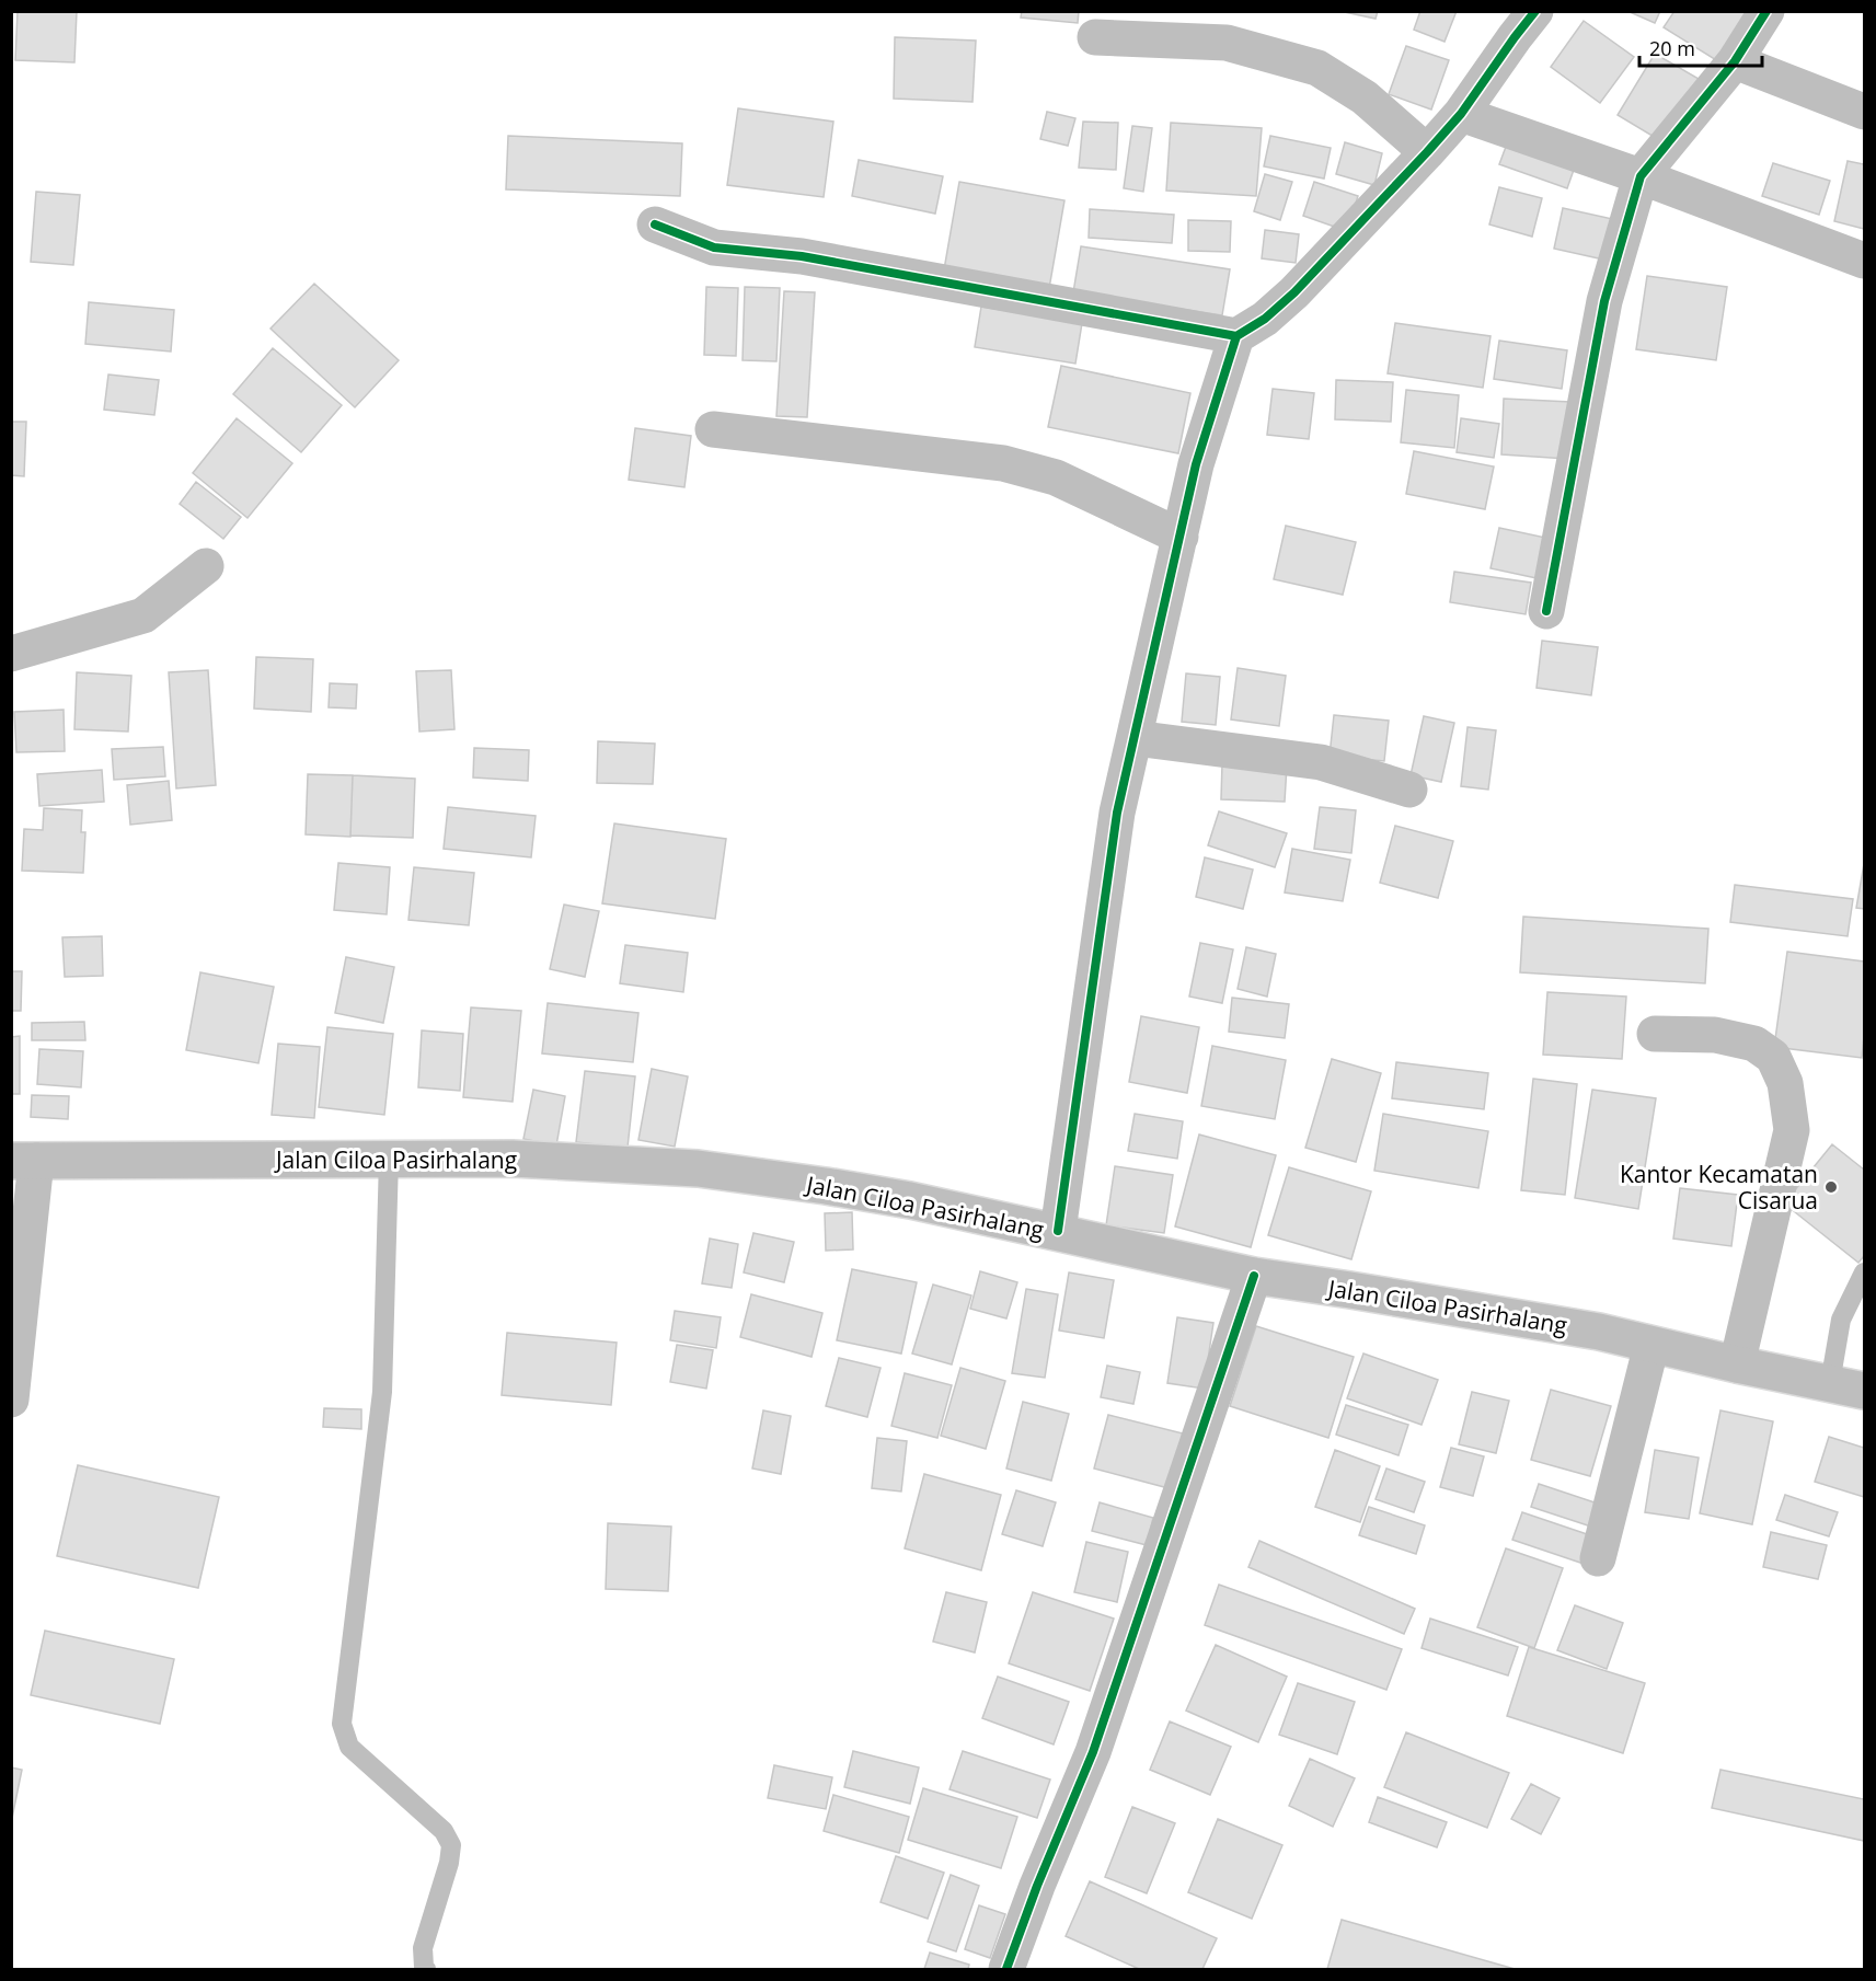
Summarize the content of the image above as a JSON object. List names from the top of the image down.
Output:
{
  "streets": {
    "street": ["Jalan Ciloa Pasirhalang"]
  },
  "places": ["Kantor Kecamatan Cisarua"],
  "scale_bar": "20 m"
}
